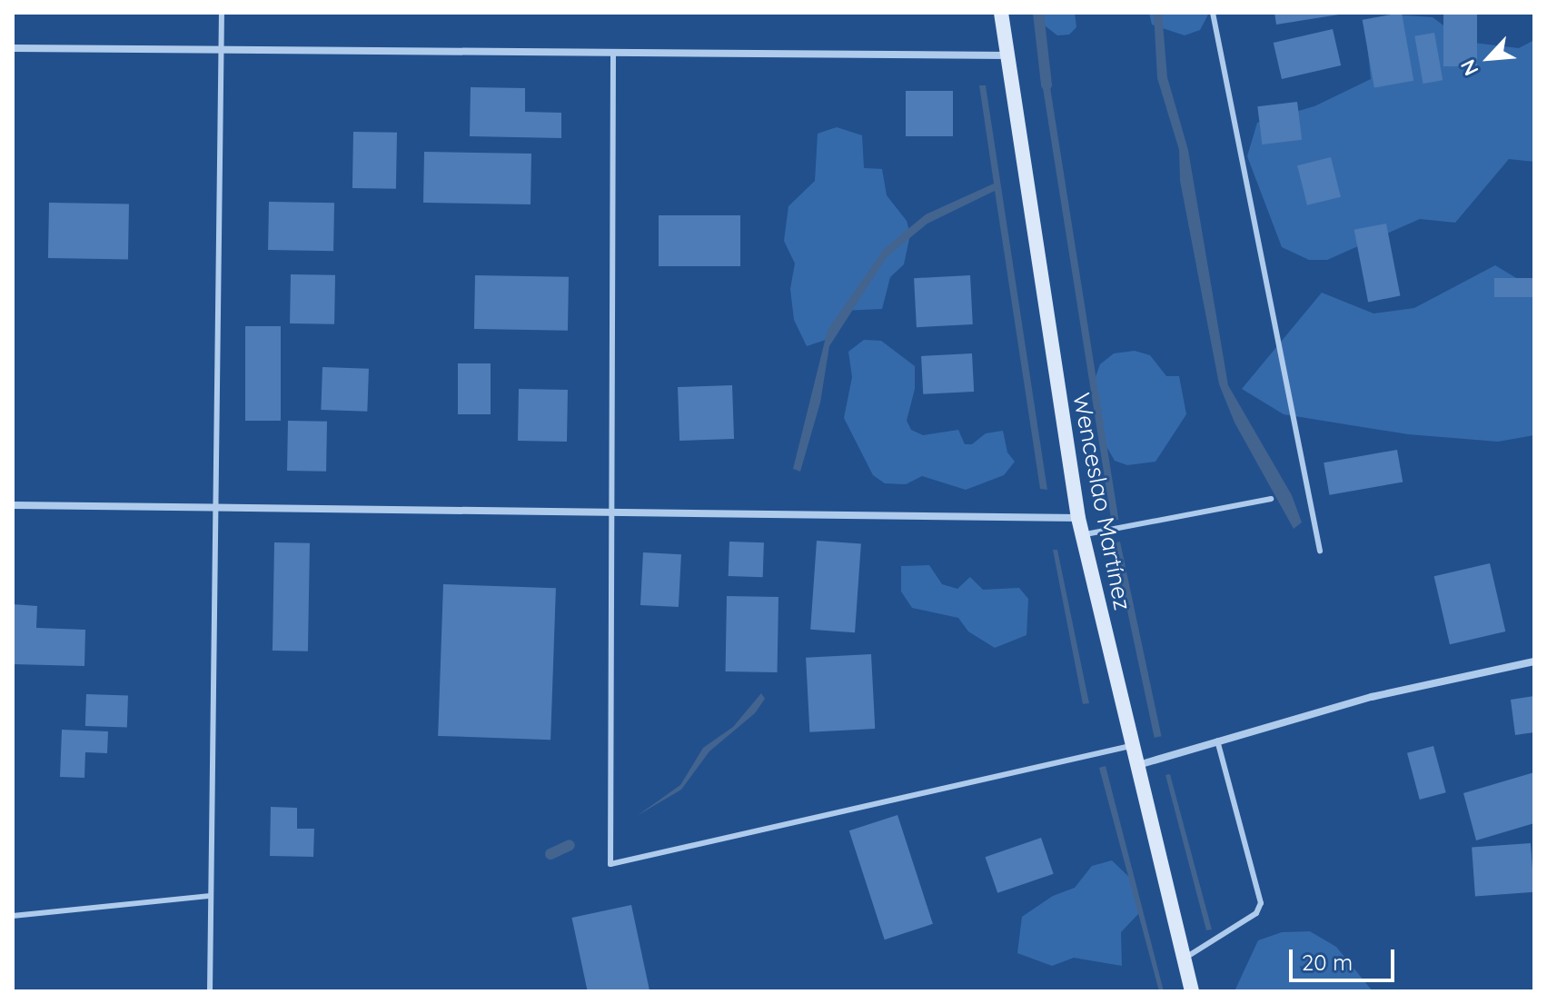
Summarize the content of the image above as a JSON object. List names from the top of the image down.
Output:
{
  "streets": {
    "main road": ["Wenceslao Martínez"]
  },
  "scale_bar": "20 m",
  "north": "bottom left"
}
